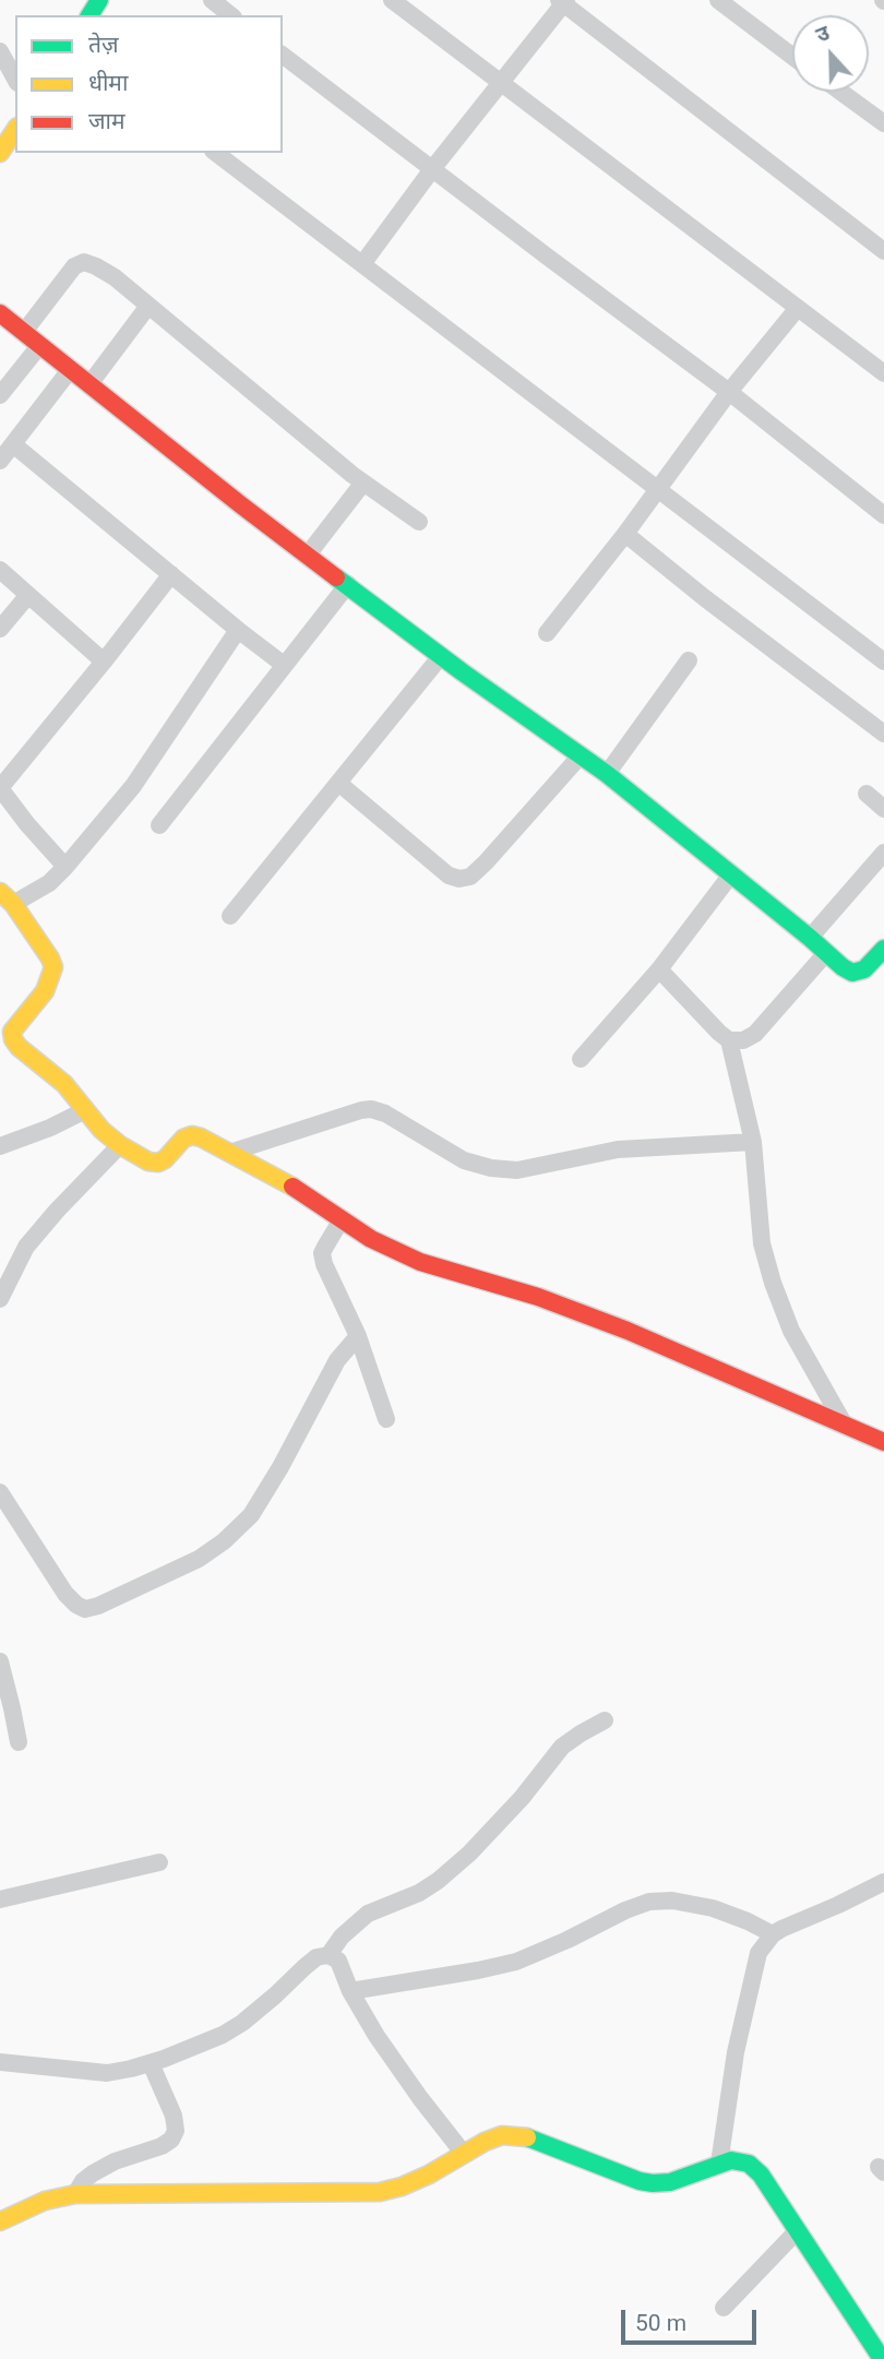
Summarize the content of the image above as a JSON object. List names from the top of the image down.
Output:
{
  "legend": ["तेज़", "धीमा", "जाम"],
  "scale_bar": "50 m",
  "north": "top"
}
